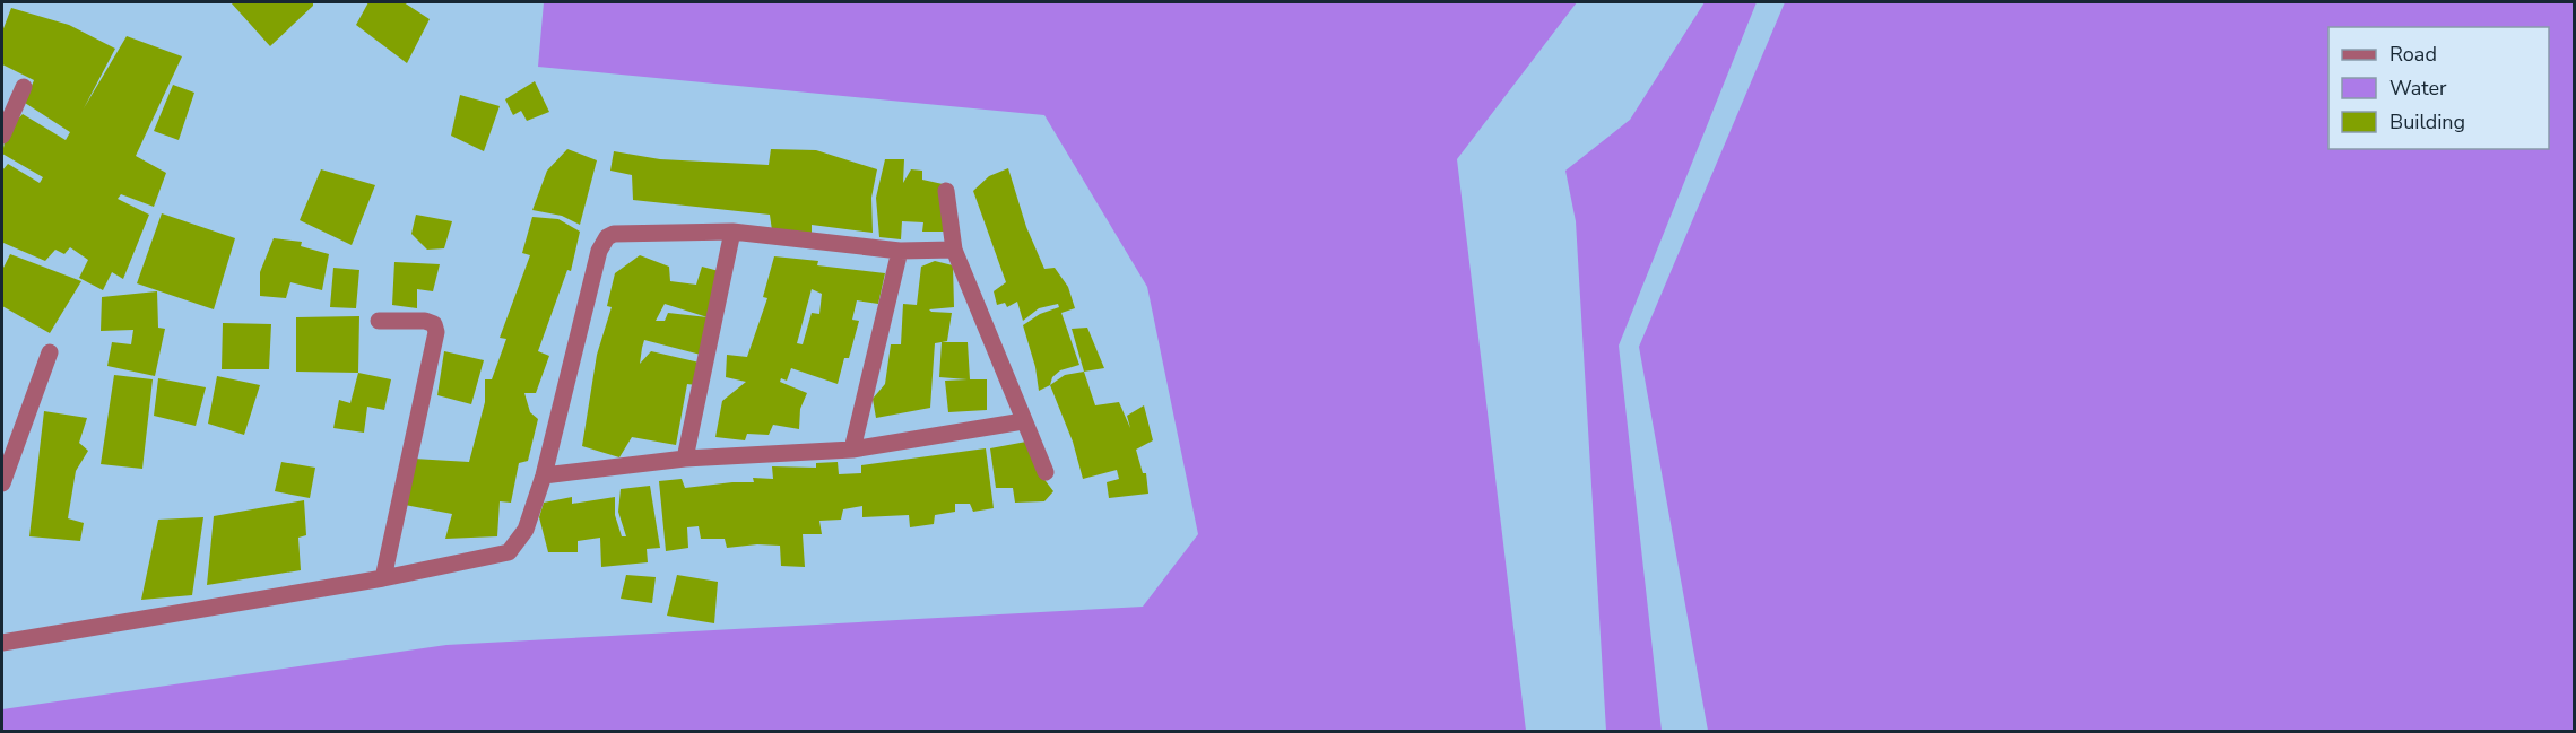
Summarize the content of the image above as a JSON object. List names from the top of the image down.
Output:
{
  "legend": ["Road", "Water", "Building"]
}
